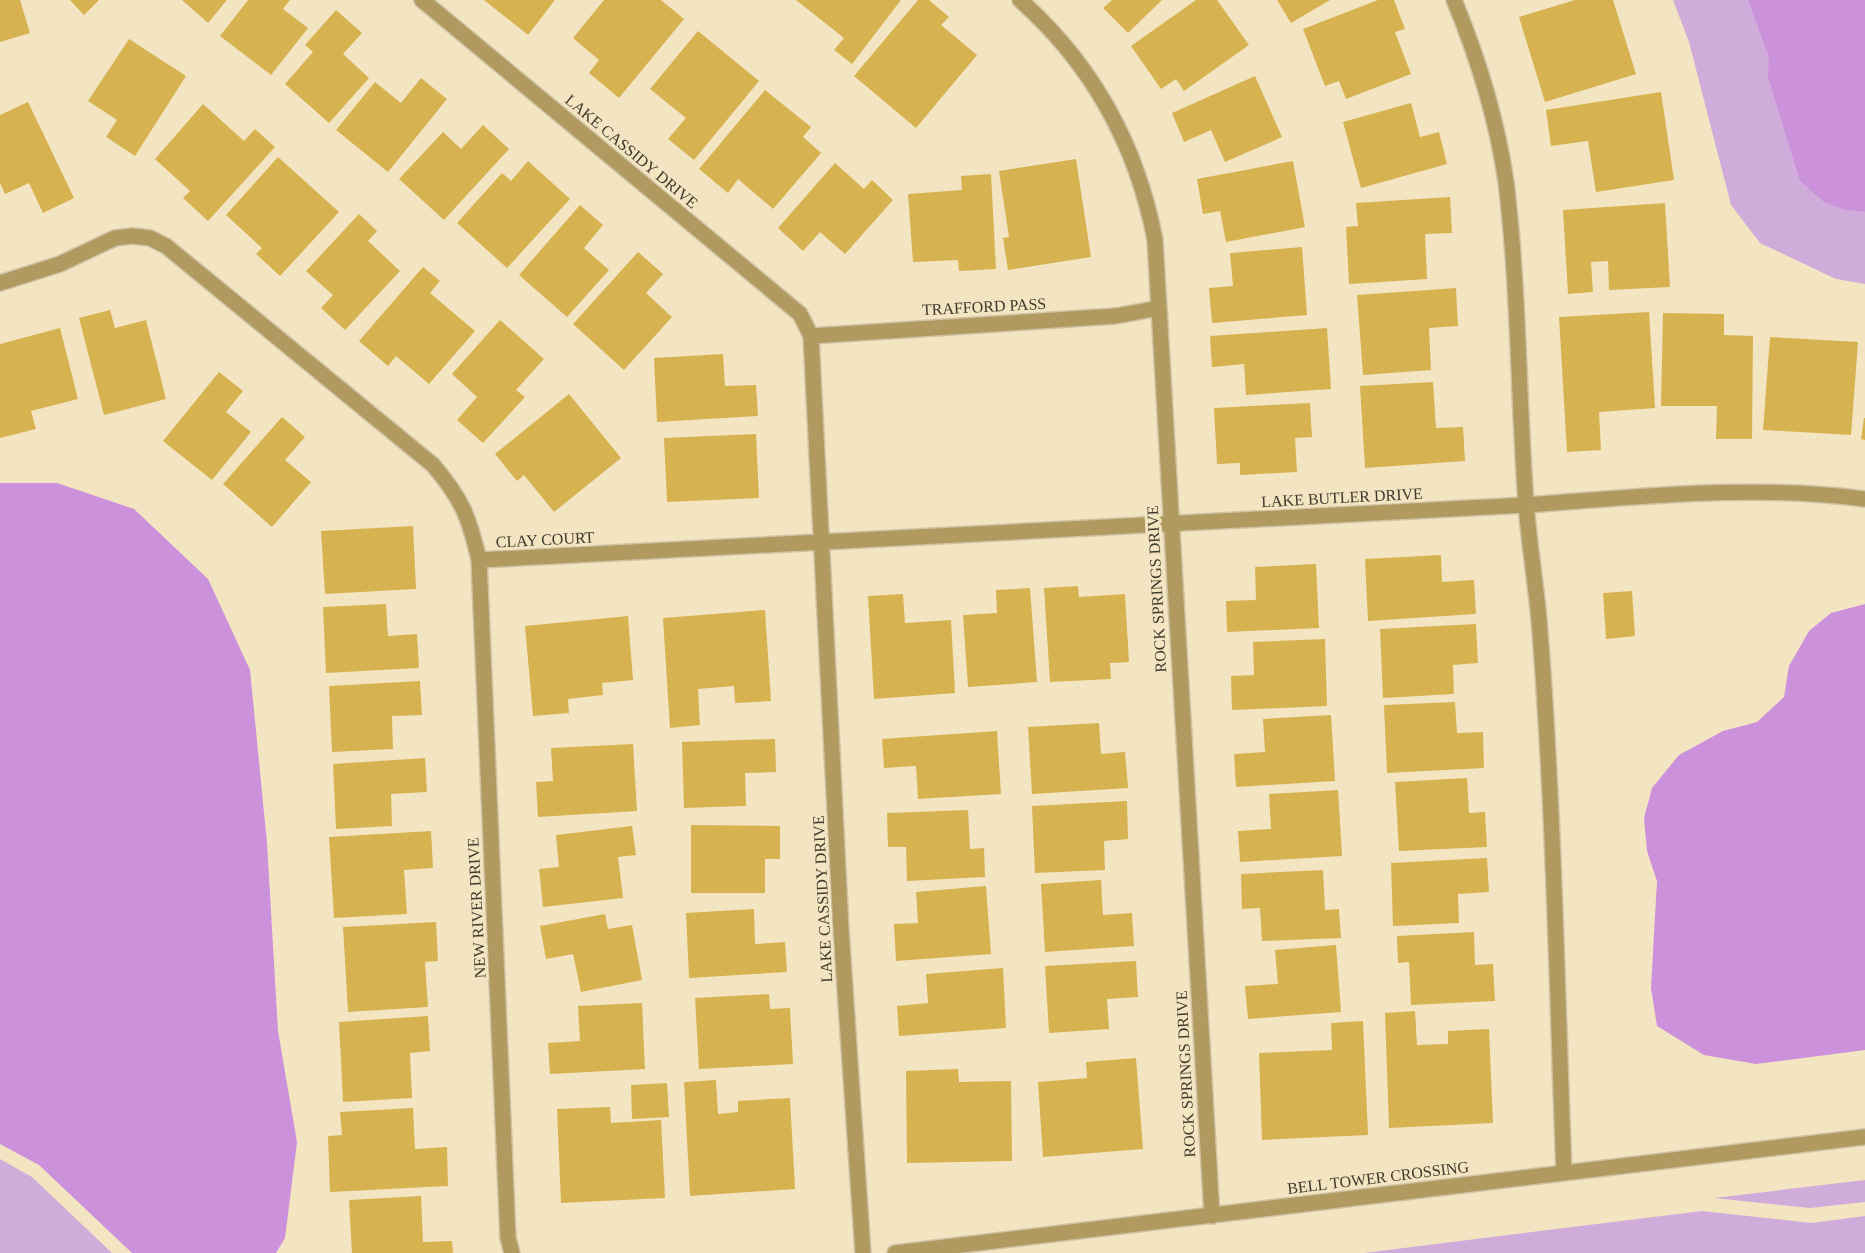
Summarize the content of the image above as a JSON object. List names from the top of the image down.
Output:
{
  "streets": {
    "street": [
      "LAKE CASSIDY DRIVE",
      "TRAFFORD PASS",
      "LAKE BUTLER DRIVE",
      "CLAY COURT",
      "ROCK SPRINGS DRIVE",
      "NEW RIVER DRIVE",
      "BELL TOWER CROSSING"
    ]
  },
  "crossings": [
    ["LAKE CASSIDY DRIVE", "TRAFFORD PASS"],
    ["LAKE CASSIDY DRIVE", "LAKE BUTLER DRIVE"],
    ["LAKE CASSIDY DRIVE", "CLAY COURT"],
    ["TRAFFORD PASS", "ROCK SPRINGS DRIVE"],
    ["LAKE BUTLER DRIVE", "CLAY COURT"],
    ["LAKE BUTLER DRIVE", "ROCK SPRINGS DRIVE"],
    ["CLAY COURT", "NEW RIVER DRIVE"],
    ["ROCK SPRINGS DRIVE", "BELL TOWER CROSSING"]
  ]
}
